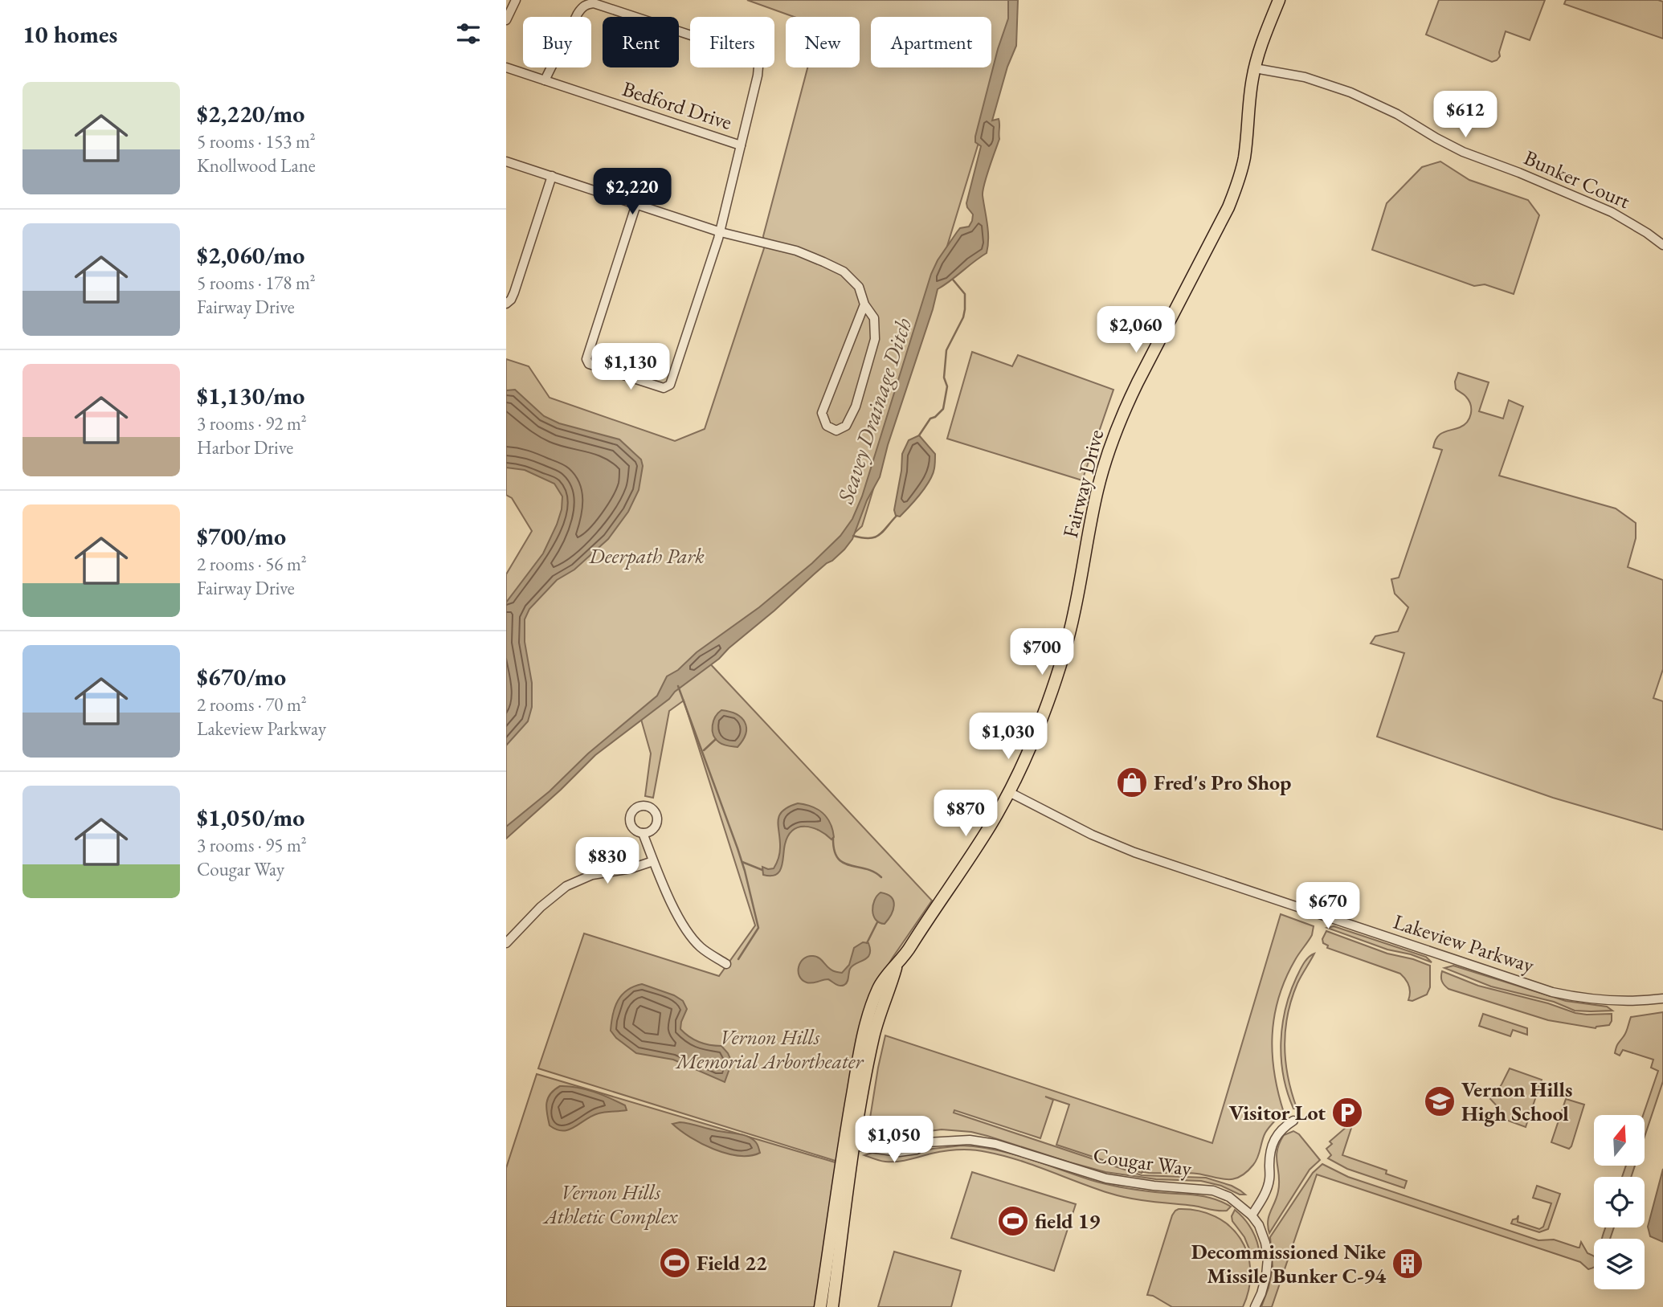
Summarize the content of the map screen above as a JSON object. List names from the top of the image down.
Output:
{
  "streets": {
    "main road": ["Fairway Drive"],
    "street": [
      "Bedford Drive",
      "Bunker Court",
      "Lakeview Parkway",
      "Cougar Way"
    ]
  },
  "crossings": [
    ["Bunker Court", "Fairway Drive"],
    ["Fairway Drive", "Lakeview Parkway"],
    ["Fairway Drive", "Cougar Way"]
  ],
  "water": ["Seavey Drainage Ditch"],
  "parks": ["Deerpath Park", "Vernon Hills Memorial Arbortheater", "Vernon Hills Athletic Complex"],
  "places": {
    "shop": ["Fred's Pro Shop"],
    "school or university": ["Vernon Hills High School"],
    "parking": ["Visitor Lot"],
    "sports": ["field 19", "Field 22"],
    "building": ["Decommissioned Nike Missile Bunker C-94"]
  },
  "north": "top",
  "page": {
    "heading": "10 homes",
    "chip": [
      "Buy",
      "Rent",
      "Filters",
      "New",
      "Apartment"
    ],
    "list": [
      {
        "name": "$2,220/mo",
        "note": "5 rooms · 153 m² · Knollwood Lane"
      },
      {
        "name": "$2,060/mo",
        "note": "5 rooms · 178 m² · Fairway Drive"
      },
      {
        "name": "$1,130/mo",
        "note": "3 rooms · 92 m² · Harbor Drive"
      },
      {
        "name": "$700/mo",
        "note": "2 rooms · 56 m² · Fairway Drive"
      },
      {
        "name": "$670/mo",
        "note": "2 rooms · 70 m² · Lakeview Parkway"
      },
      {
        "name": "$1,050/mo",
        "note": "3 rooms · 95 m² · Cougar Way"
      }
    ],
    "price": [
      "$612",
      "$2,220",
      "$2,060",
      "$1,130",
      "$700",
      "$1,030",
      "$870",
      "$830",
      "$670",
      "$1,050"
    ]
  }
}
